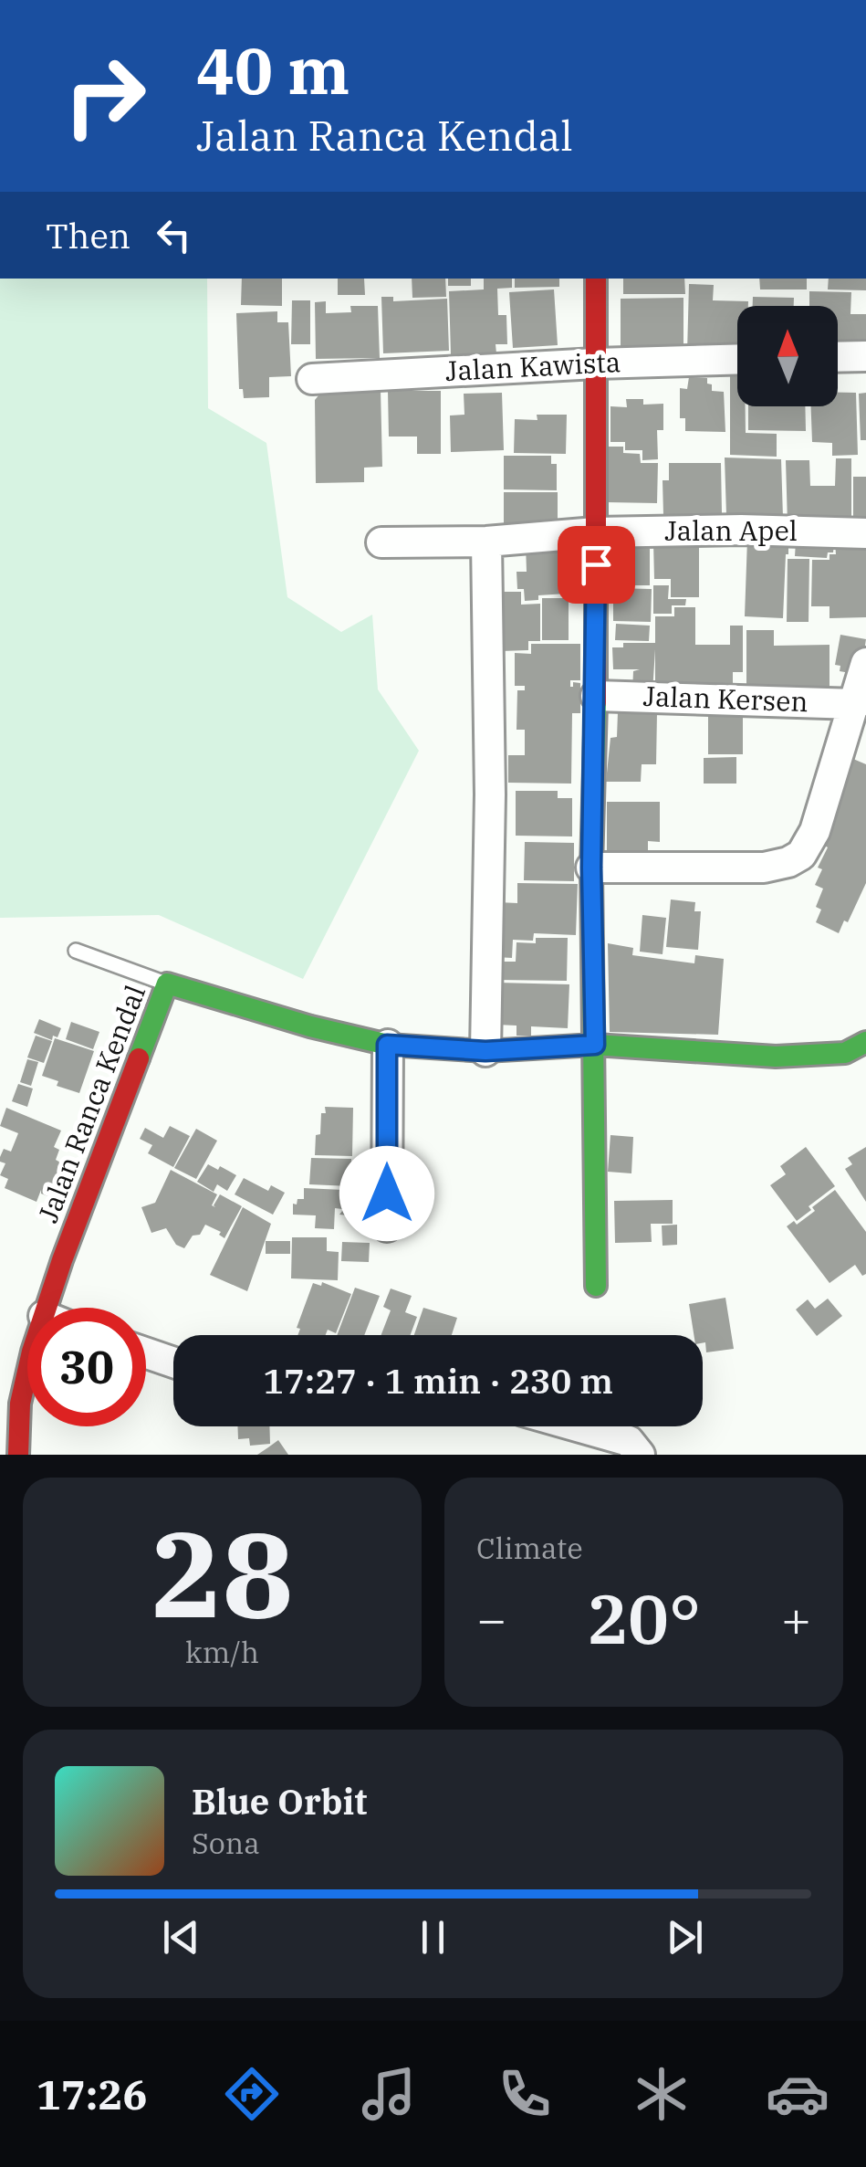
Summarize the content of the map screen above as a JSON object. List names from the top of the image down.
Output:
{
  "streets": {
    "street": [
      "Jalan Kawista",
      "Jalan Apel",
      "Jalan Kersen",
      "Jalan Ranca Kendal"
    ]
  },
  "north": "top",
  "page": {
    "turn": ["40 m", "Jalan Ranca Kendal"],
    "then": "Then",
    "limit": "30",
    "trip": "17:27 · 1 min · 230 m",
    "tile": [
      ["28", "km/h"],
      "Climate"
    ],
    "heat": ["−", "20°", "+"],
    "song": ["Blue Orbit", "Sona"],
    "tabs": "17:26"
  }
}
